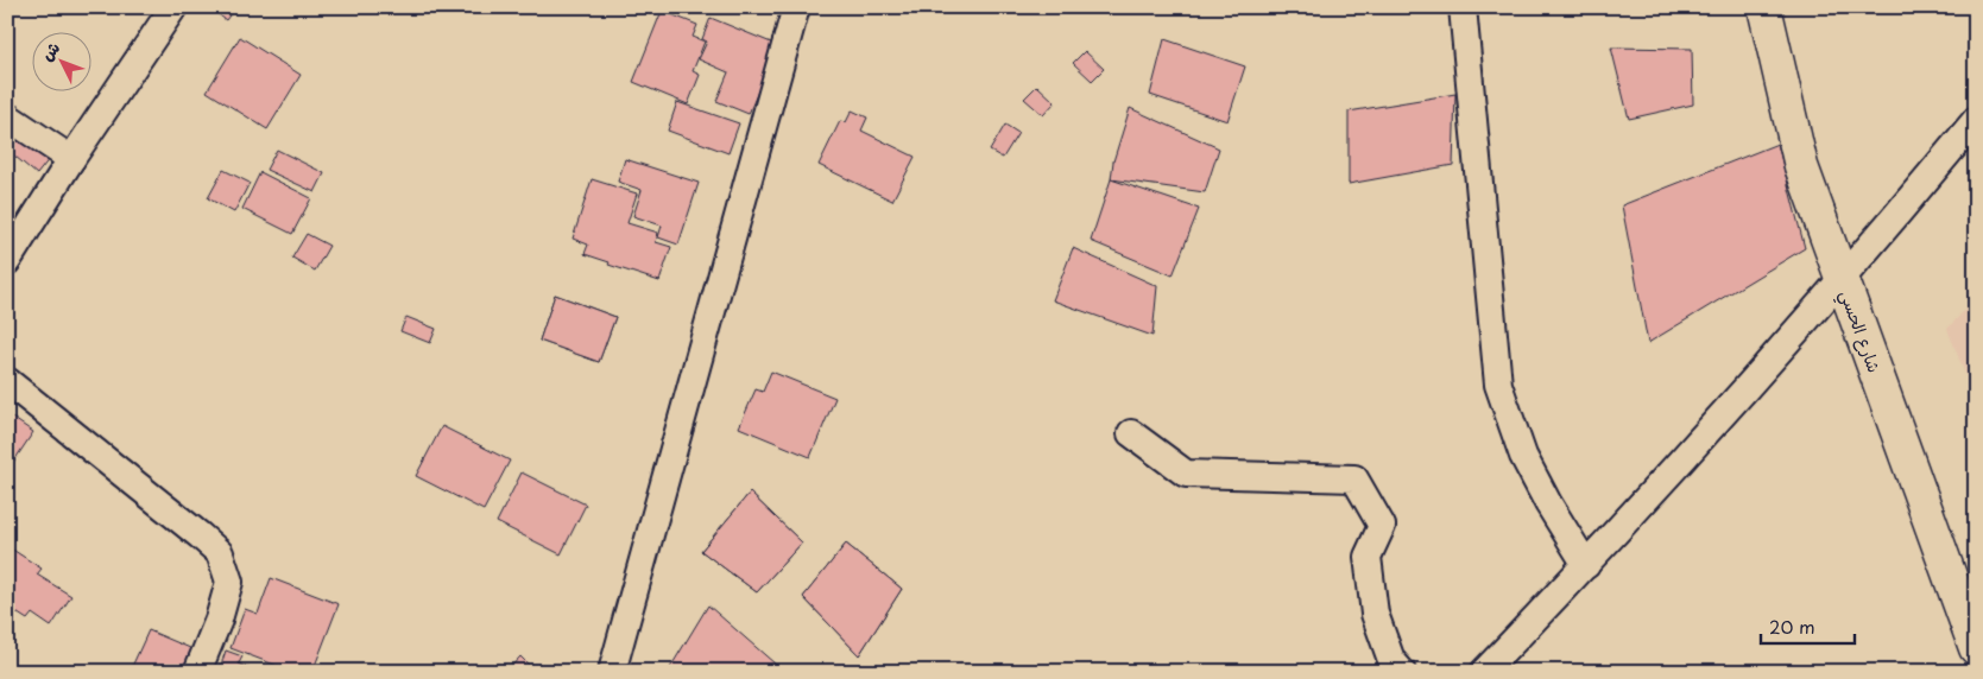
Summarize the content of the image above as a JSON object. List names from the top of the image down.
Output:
{
  "streets": {
    "street": ["شارع الحسي"]
  },
  "scale_bar": "20 m",
  "north": "top left"
}
